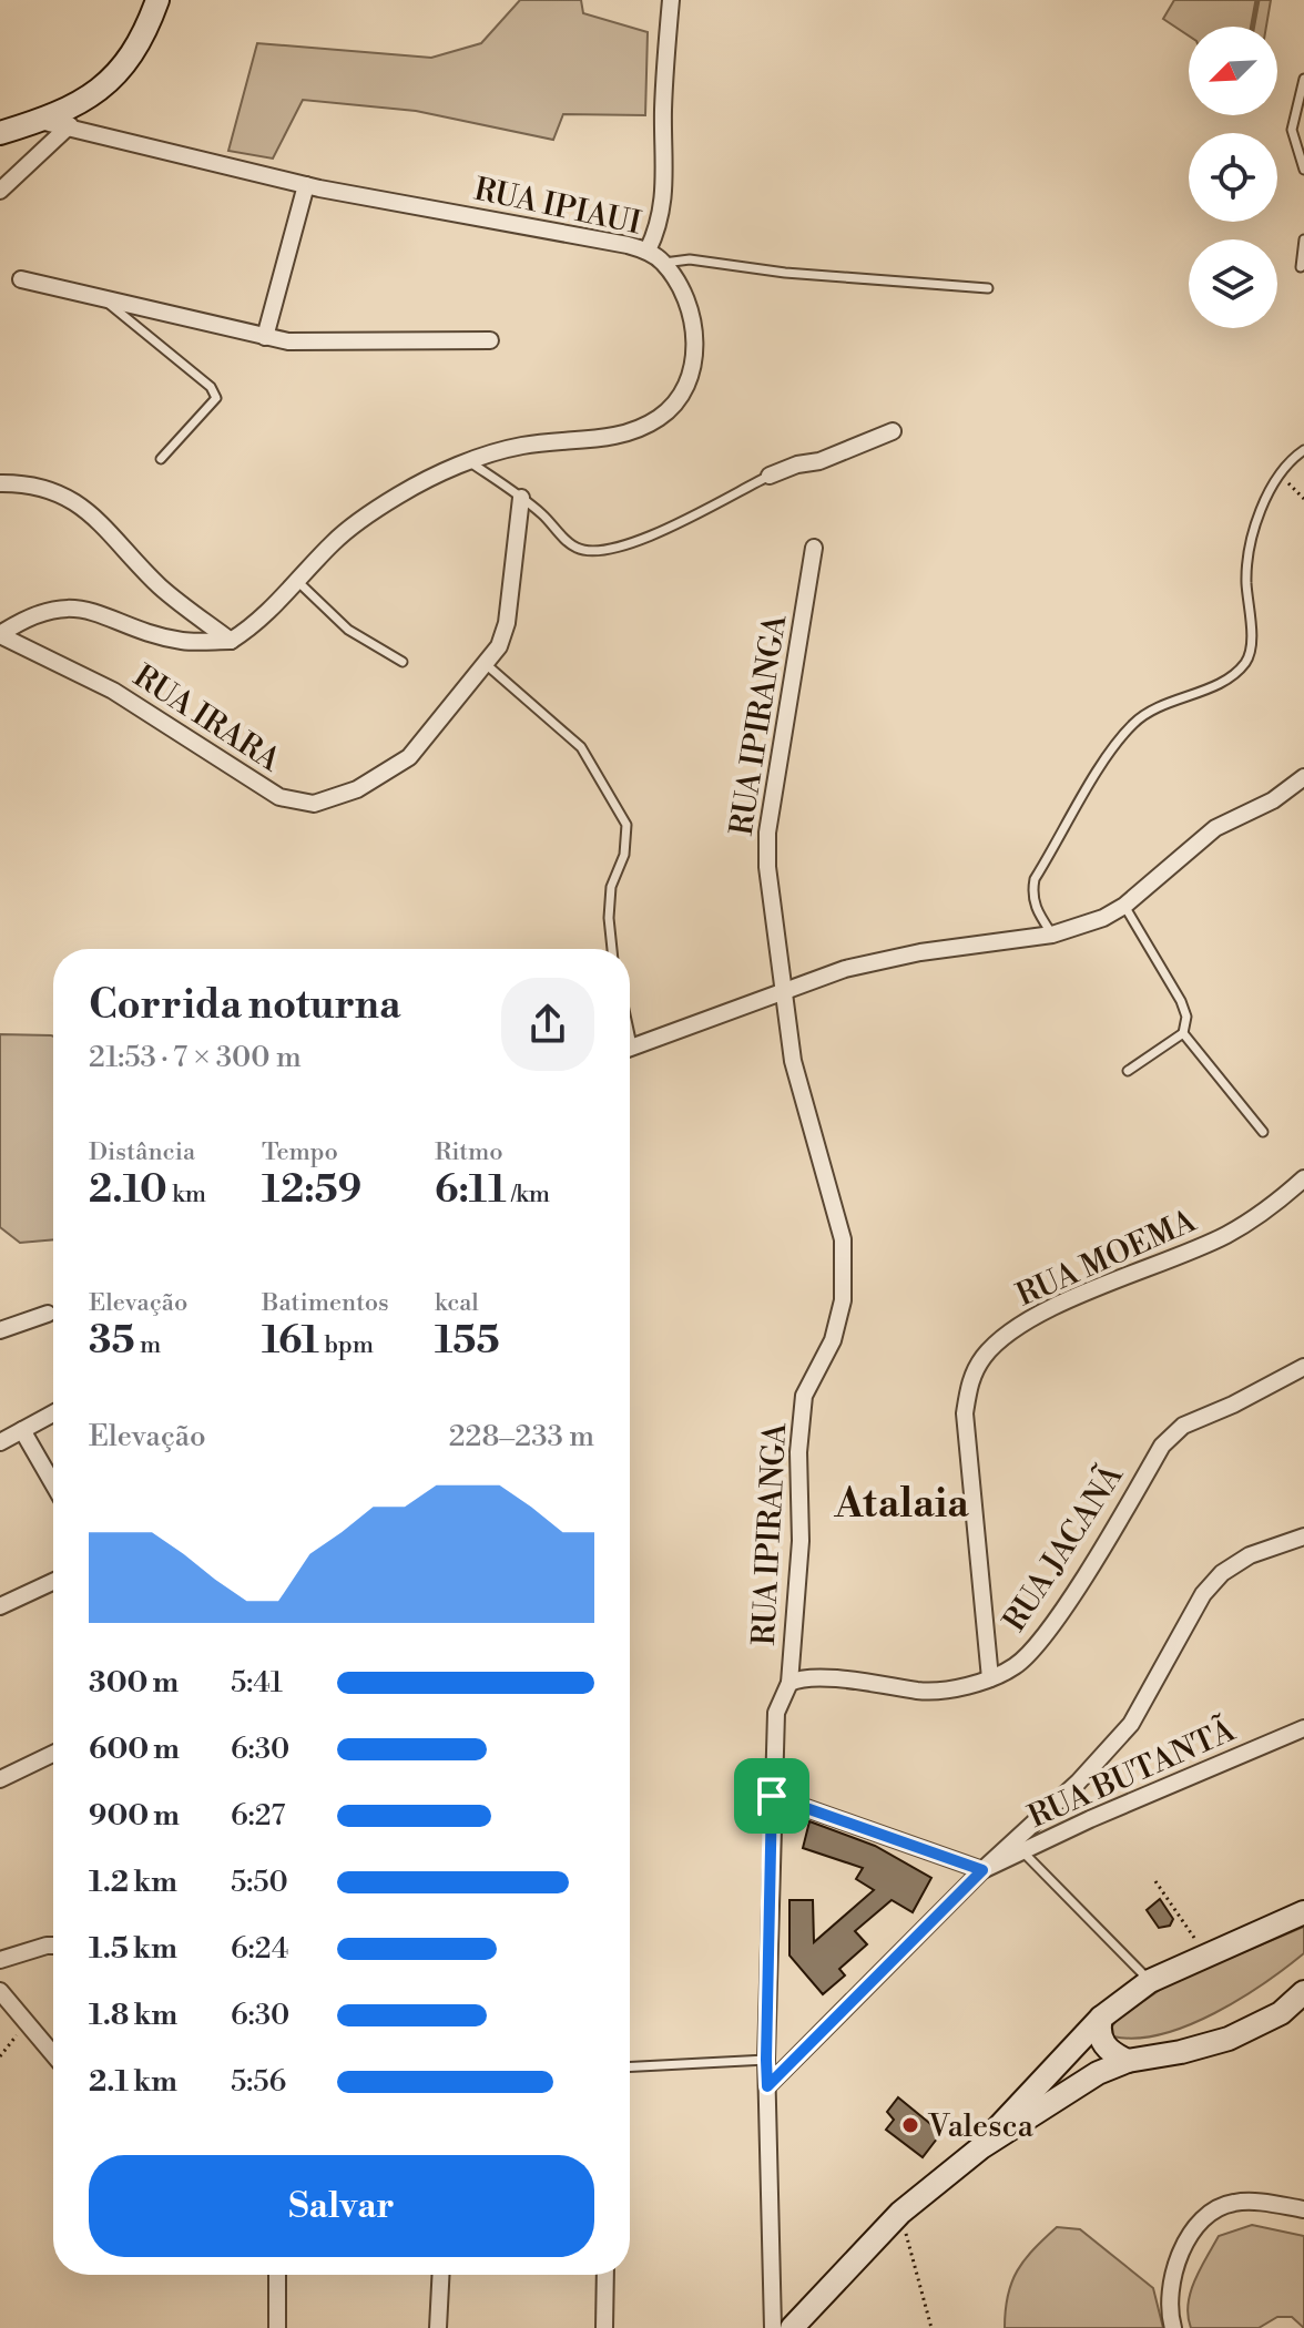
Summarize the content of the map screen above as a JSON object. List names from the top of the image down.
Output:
{
  "streets": {
    "street": [
      "RUA IPIAUI",
      "RUA IRARA",
      "RUA IPIRANGA",
      "RUA MOEMA",
      "RUA JACANÃ",
      "RUA BUTANTÃ"
    ]
  },
  "crossings": [
    ["RUA IPIRANGA", "RUA JACANÃ"],
    ["RUA MOEMA", "RUA JACANÃ"]
  ],
  "districts": ["Atalaia"],
  "places": ["Valesca"],
  "north": "bottom left",
  "page": {
    "heading": ["Corrida noturna", "21:53 · 7 × 300 m"],
    "stats": [
      ["Distância", "2.10 km"],
      ["Tempo", "12:59"],
      ["Ritmo", "6:11 /km"],
      ["Elevação", "35 m"],
      ["Batimentos", "161 bpm"],
      ["kcal", "155"]
    ],
    "chart": ["Elevação", "228–233 m"],
    "list": [
      {
        "name": "300 m",
        "note": "5:41"
      },
      {
        "name": "600 m",
        "note": "6:30"
      },
      {
        "name": "900 m",
        "note": "6:27"
      },
      {
        "name": "1.2 km",
        "note": "5:50"
      },
      {
        "name": "1.5 km",
        "note": "6:24"
      },
      {
        "name": "1.8 km",
        "note": "6:30"
      },
      {
        "name": "2.1 km",
        "note": "5:56"
      }
    ],
    "buttons": "Salvar"
  }
}
